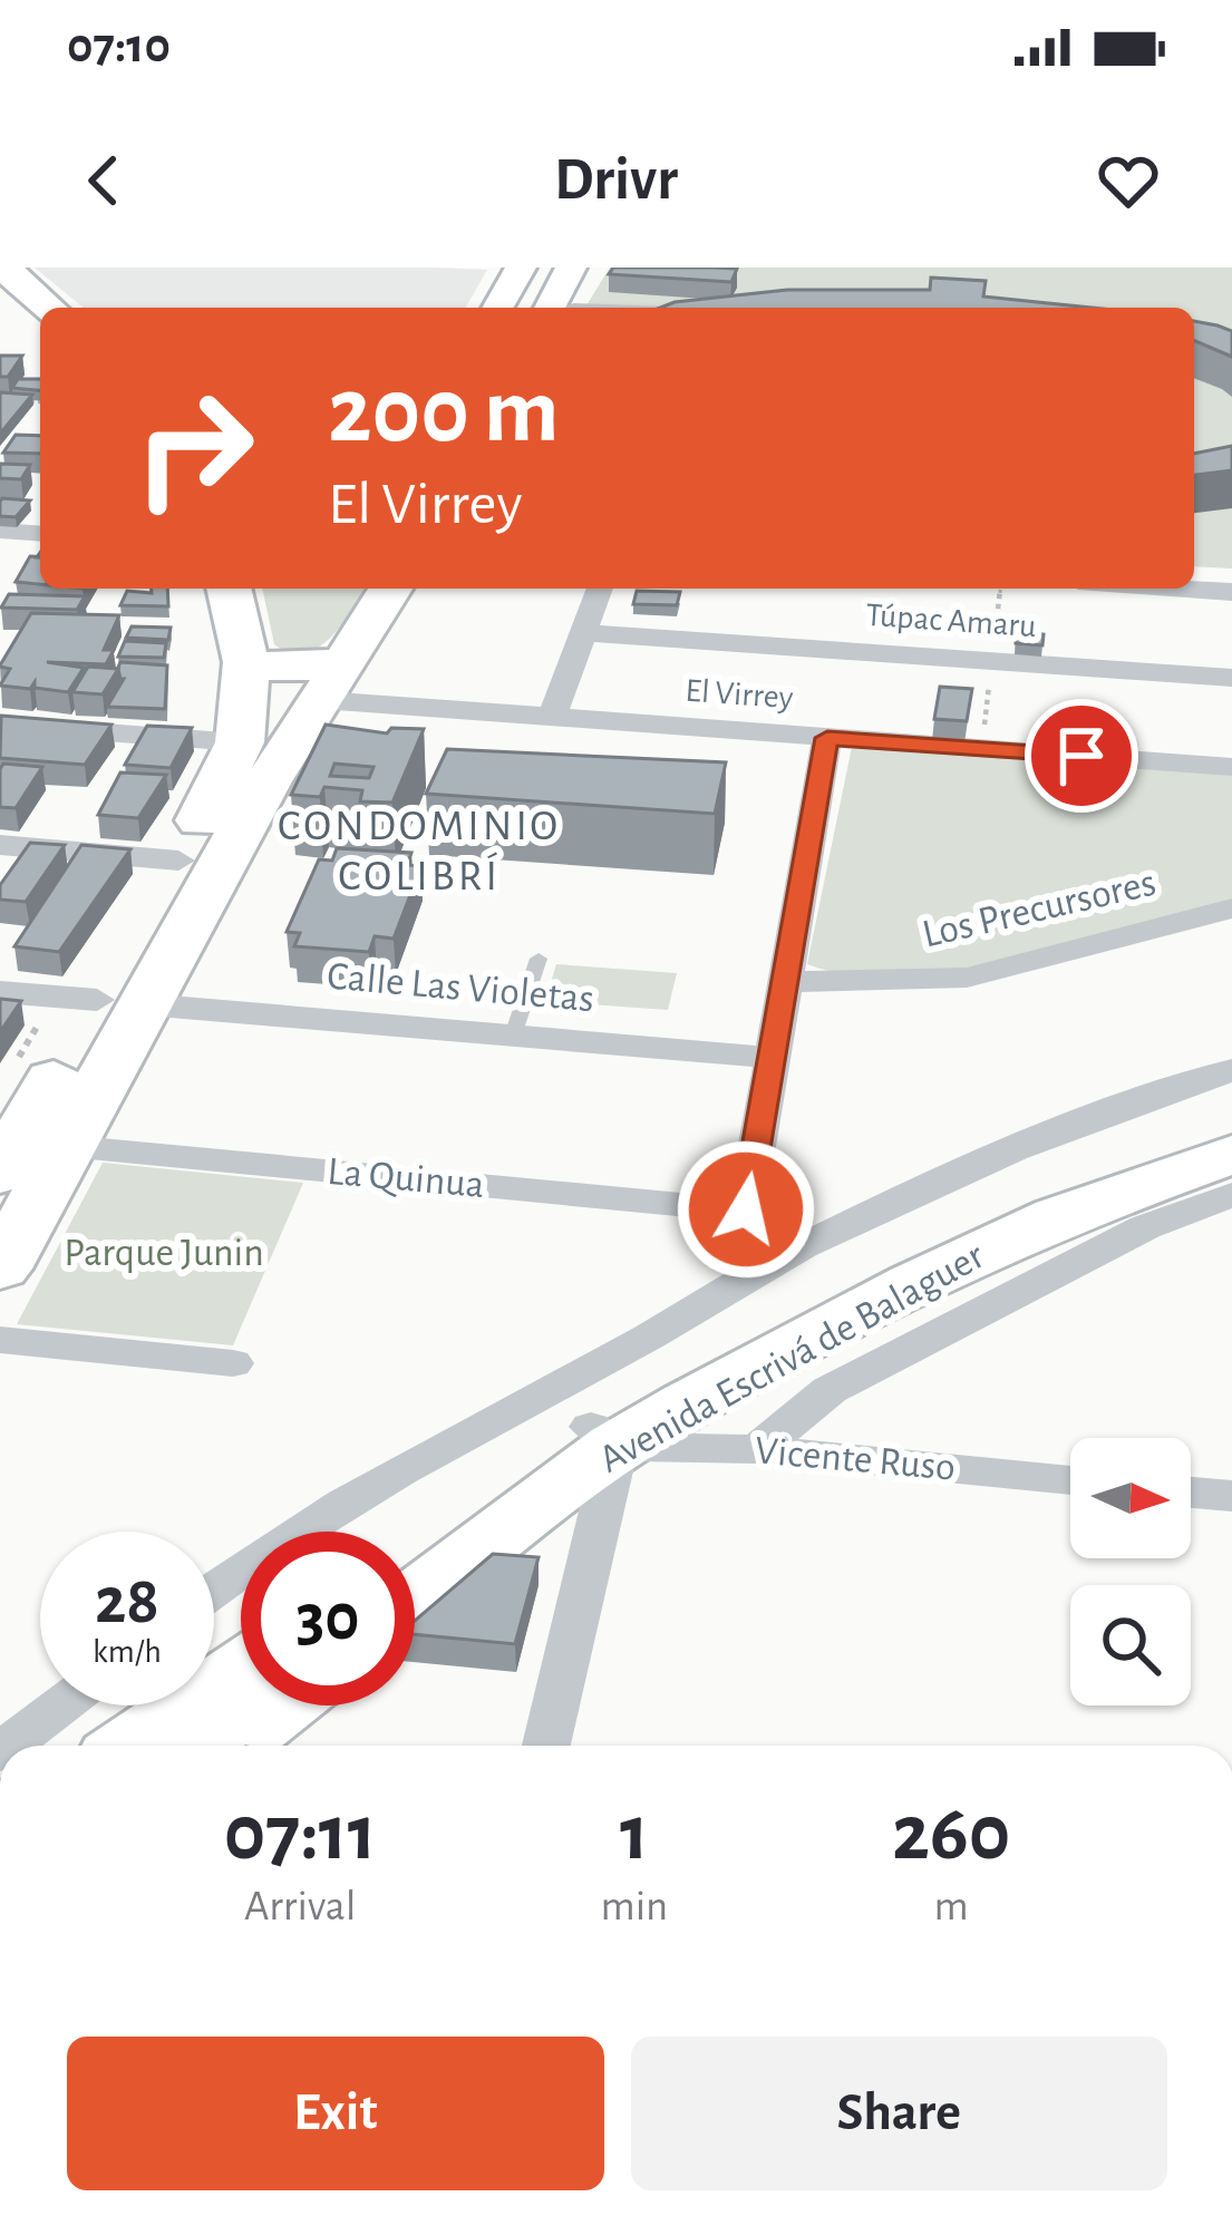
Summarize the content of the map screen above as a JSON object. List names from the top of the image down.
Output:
{
  "streets": {
    "main road": ["Avenida Escrivá de Balaguer"],
    "street": [
      "Túpac Amaru",
      "El Virrey",
      "Los Precursores",
      "Calle Las Violetas",
      "La Quinua",
      "Vicente Ruso"
    ]
  },
  "crossings": [
    ["Avenida Escrivá de Balaguer", "Vicente Ruso"]
  ],
  "districts": ["CONDOMINIO COLIBRÍ"],
  "parks": ["Parque Junin"],
  "north": "right",
  "page": {
    "status": "07:10",
    "header": "Drivr",
    "turn": ["200 m", "El Virrey"],
    "speed": "28 km/h",
    "limit": "30",
    "eta": [
      "07:11",
      "Arrival",
      "1",
      "min",
      "260",
      "m"
    ],
    "buttons": ["Exit", "Share"]
  }
}
